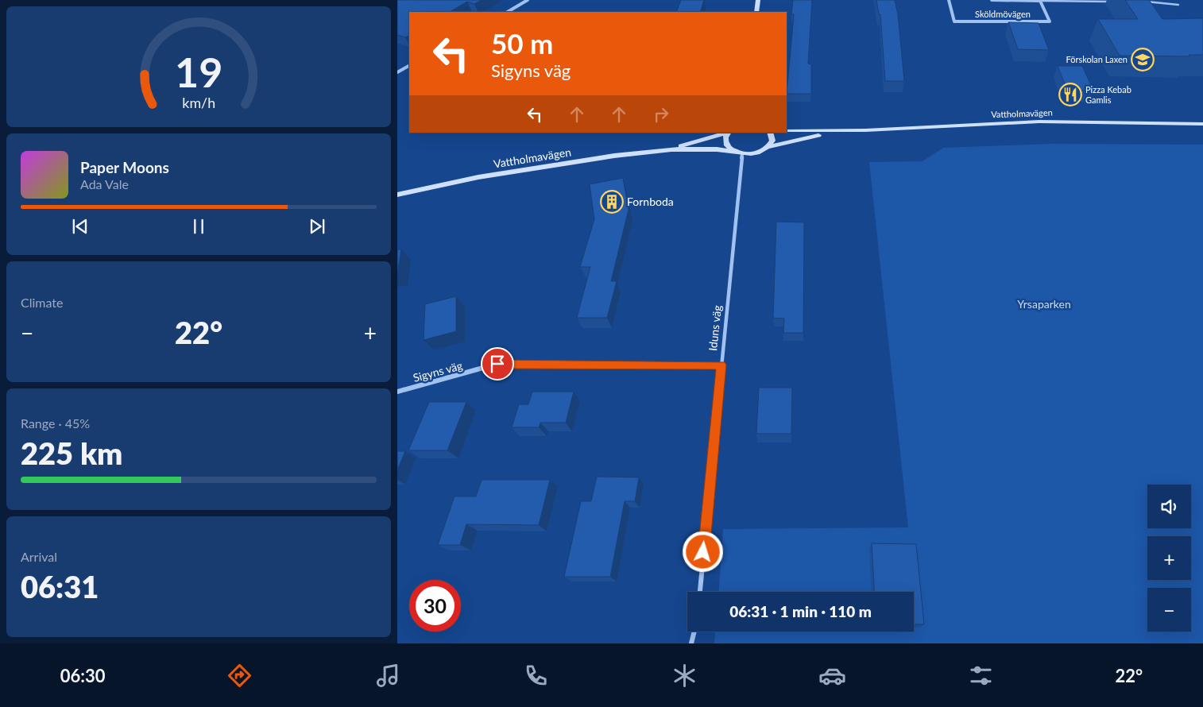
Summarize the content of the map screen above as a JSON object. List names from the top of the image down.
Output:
{
  "streets": {
    "main road": ["Vattholmavägen"],
    "street": ["Sköldmövägen", "Iduns väg", "Sigyns väg"]
  },
  "crossings": [
    ["Vattholmavägen", "Iduns väg"],
    ["Iduns väg", "Sigyns väg"]
  ],
  "parks": ["Yrsaparken"],
  "places": {
    "school or university": ["Förskolan Laxen"],
    "restaurant": ["Pizza Kebab Gamlis"],
    "building": ["Fornboda"]
  },
  "page": {
    "turn": ["50 m", "Sigyns väg"],
    "song": ["Paper Moons", "Ada Vale"],
    "tile": [
      "Climate",
      ["Range · 45%", "225 km"],
      ["Arrival", "06:31"]
    ],
    "heat": ["−", "22°", "+"],
    "map_buttons": ["+", "−"],
    "limit": "30",
    "trip": "06:31 · 1 min · 110 m",
    "tabs": ["06:30", "22°"],
    "gauge": ["19", "km/h"]
  }
}
